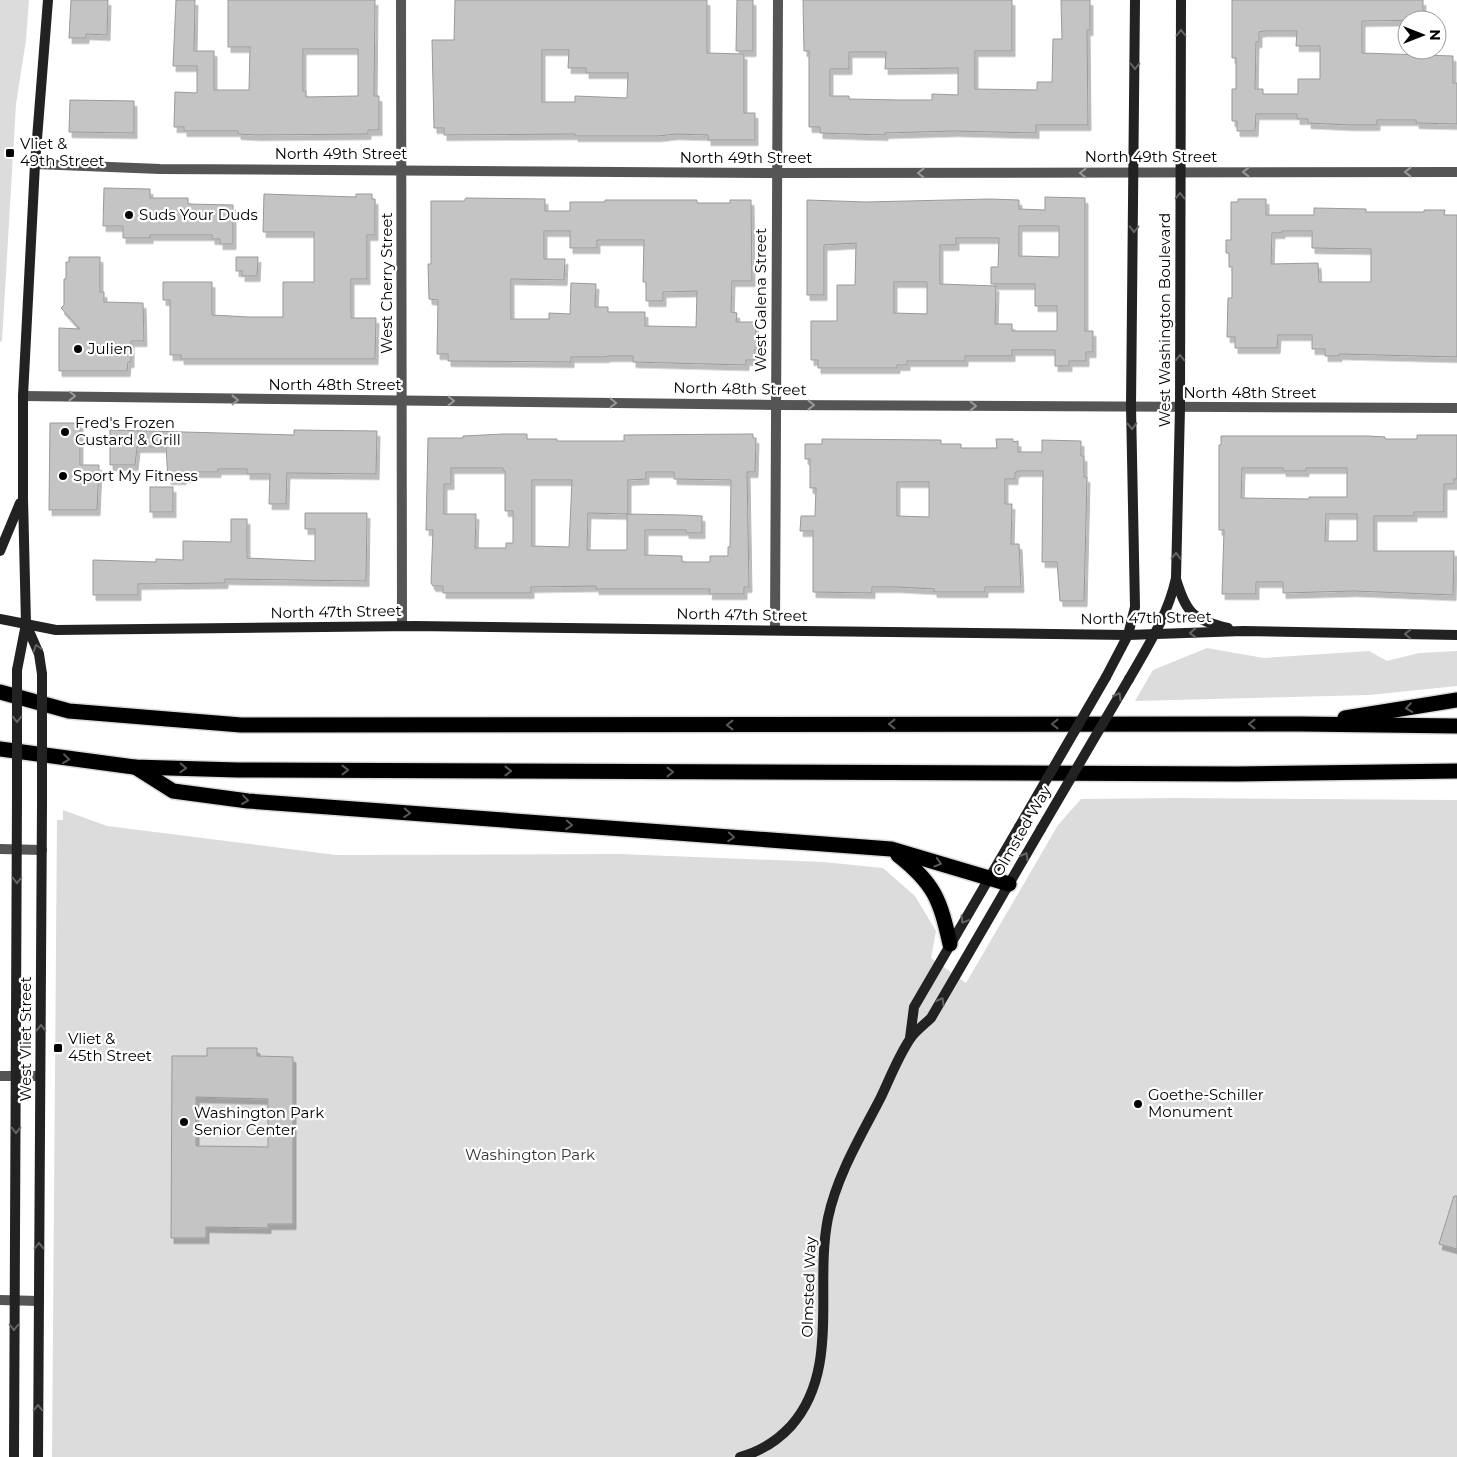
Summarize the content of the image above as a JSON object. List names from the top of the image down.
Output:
{
  "streets": {
    "street": [
      "North 49th Street",
      "West Cherry Street",
      "West Galena Street",
      "West Washington Boulevard",
      "North 48th Street",
      "North 47th Street",
      "Olmsted Way",
      "West Vliet Street"
    ]
  },
  "crossings": [
    ["North 49th Street", "West Cherry Street"],
    ["North 49th Street", "West Galena Street"],
    ["North 49th Street", "West Washington Boulevard"],
    ["North 49th Street", "West Vliet Street"],
    ["West Cherry Street", "North 48th Street"],
    ["West Cherry Street", "North 47th Street"],
    ["West Galena Street", "North 48th Street"],
    ["West Galena Street", "North 47th Street"],
    ["West Washington Boulevard", "North 48th Street"],
    ["West Washington Boulevard", "North 47th Street"],
    ["West Washington Boulevard", "Olmsted Way"],
    ["North 48th Street", "West Vliet Street"],
    ["North 47th Street", "Olmsted Way"],
    ["North 47th Street", "West Vliet Street"]
  ],
  "one_way": ["North 49th Street", "North 48th Street"],
  "parks": ["Washington Park"],
  "places": {
    "transit": ["Vliet & 49th Street", "Vliet & 45th Street"],
    "other": [
      "Suds Your Duds",
      "Julien",
      "Fred's Frozen Custard & Grill",
      "Sport My Fitness",
      "Goethe-Schiller Monument",
      "Washington Park Senior Center"
    ]
  },
  "north": "right"
}
